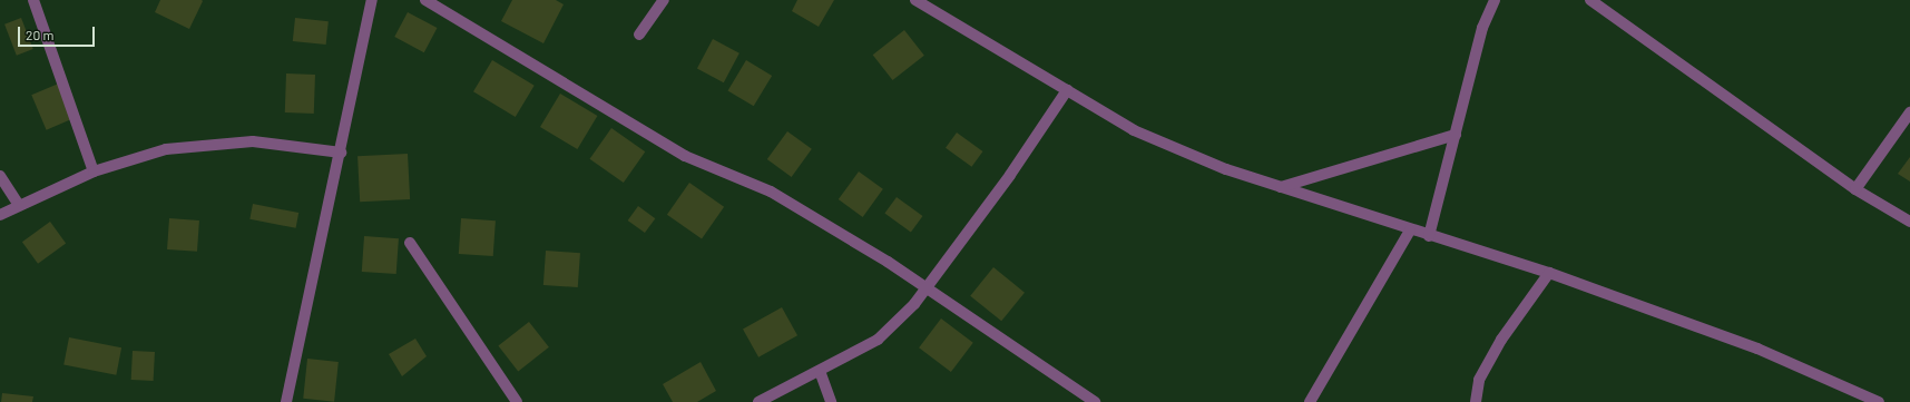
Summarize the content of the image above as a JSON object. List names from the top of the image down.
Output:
{
  "scale_bar": "20 m"
}
